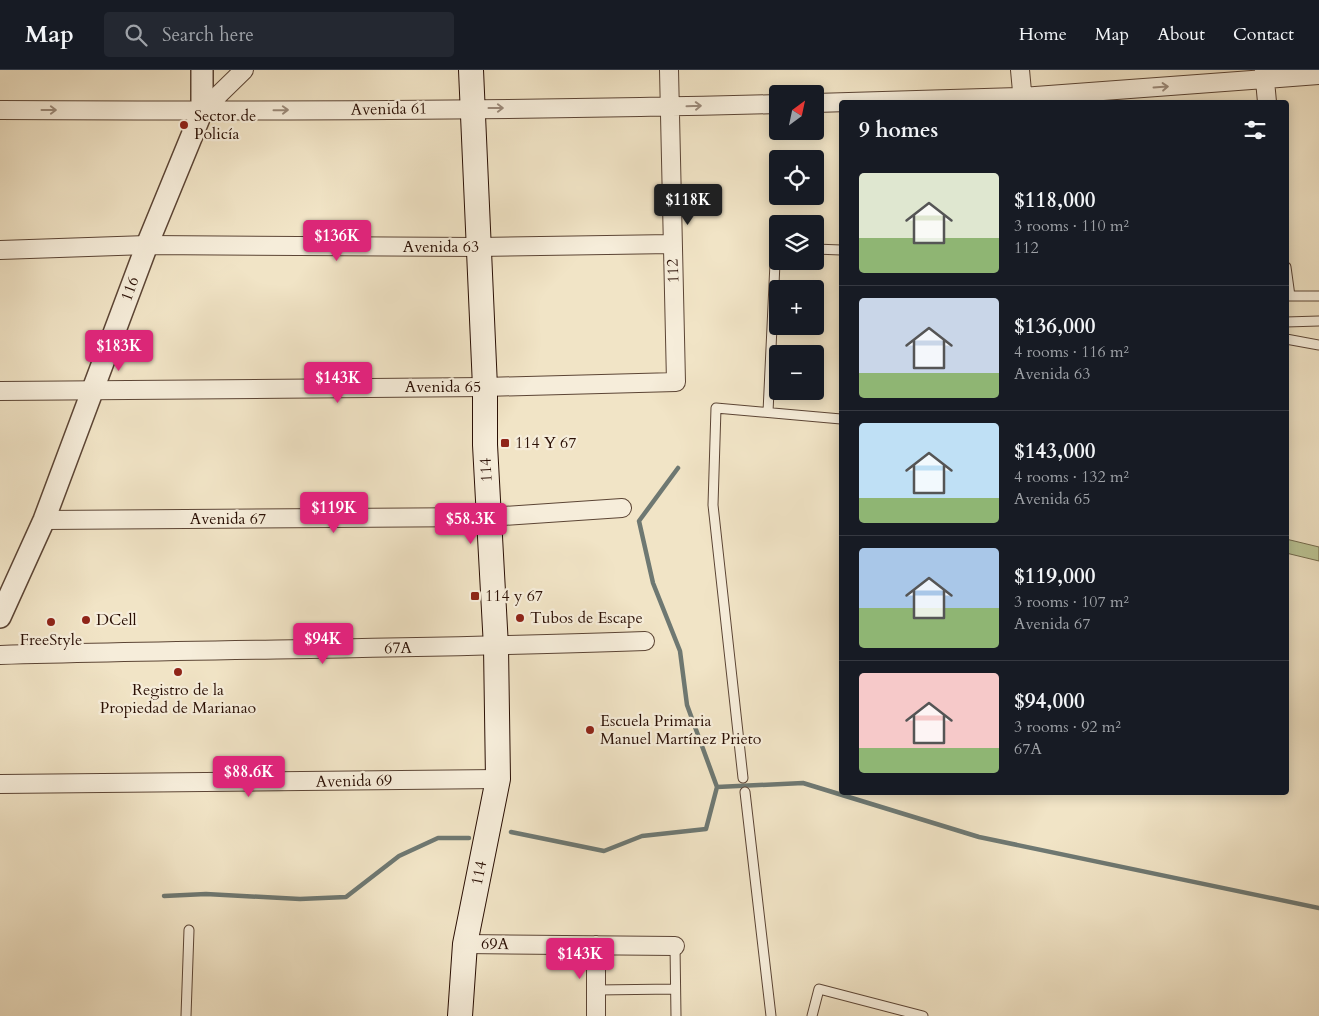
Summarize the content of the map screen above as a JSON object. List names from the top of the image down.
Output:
{
  "streets": {
    "main road": ["114"],
    "street": [
      "Avenida 61",
      "Avenida 63",
      "112",
      "116",
      "Avenida 65",
      "Avenida 67",
      "67A",
      "Avenida 69",
      "69A"
    ]
  },
  "crossings": [
    ["Avenida 61", "112"],
    ["Avenida 61", "116"],
    ["Avenida 61", "114"],
    ["Avenida 63", "112"],
    ["Avenida 63", "116"],
    ["Avenida 63", "114"],
    ["112", "Avenida 65"],
    ["116", "Avenida 65"],
    ["116", "Avenida 67"],
    ["Avenida 65", "114"],
    ["114", "Avenida 67"],
    ["114", "67A"],
    ["114", "Avenida 69"],
    ["114", "69A"]
  ],
  "one_way": ["Avenida 61"],
  "places": {
    "other": [
      "Sector de Policía",
      "Tubos de Escape",
      "DCell",
      "FreeStyle",
      "Registro de la Propiedad de Marianao",
      "Escuela Primaria Manuel Martínez Prieto"
    ],
    "transit": ["114 Y 67", "114 y 67"]
  },
  "north": "top right",
  "page": {
    "header": "Map",
    "search": "Search here",
    "nav": [
      "Home",
      "Map",
      "About",
      "Contact"
    ],
    "map_buttons": ["+", "−"],
    "heading": "9 homes",
    "list": [
      {
        "name": "$118,000",
        "note": "3 rooms · 110 m² · 112"
      },
      {
        "name": "$136,000",
        "note": "4 rooms · 116 m² · Avenida 63"
      },
      {
        "name": "$143,000",
        "note": "4 rooms · 132 m² · Avenida 65"
      },
      {
        "name": "$119,000",
        "note": "3 rooms · 107 m² · Avenida 67"
      },
      {
        "name": "$94,000",
        "note": "3 rooms · 92 m² · 67A"
      }
    ],
    "price": [
      "$118K",
      "$136K",
      "$183K",
      "$143K",
      "$119K",
      "$58.3K",
      "$94K",
      "$88.6K",
      "$143K"
    ]
  }
}
